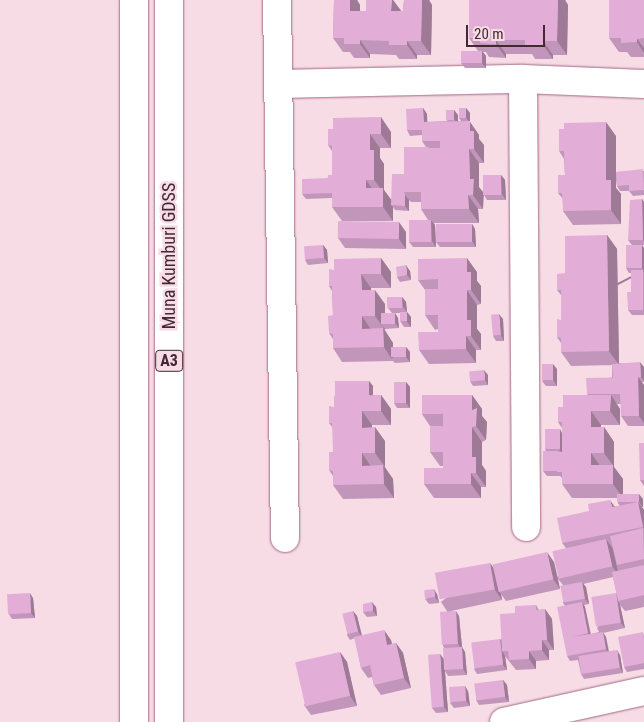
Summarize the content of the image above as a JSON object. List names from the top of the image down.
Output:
{
  "streets": {
    "main road": ["Muna Kumburi GDSS", "A3"]
  },
  "scale_bar": "20 m"
}
